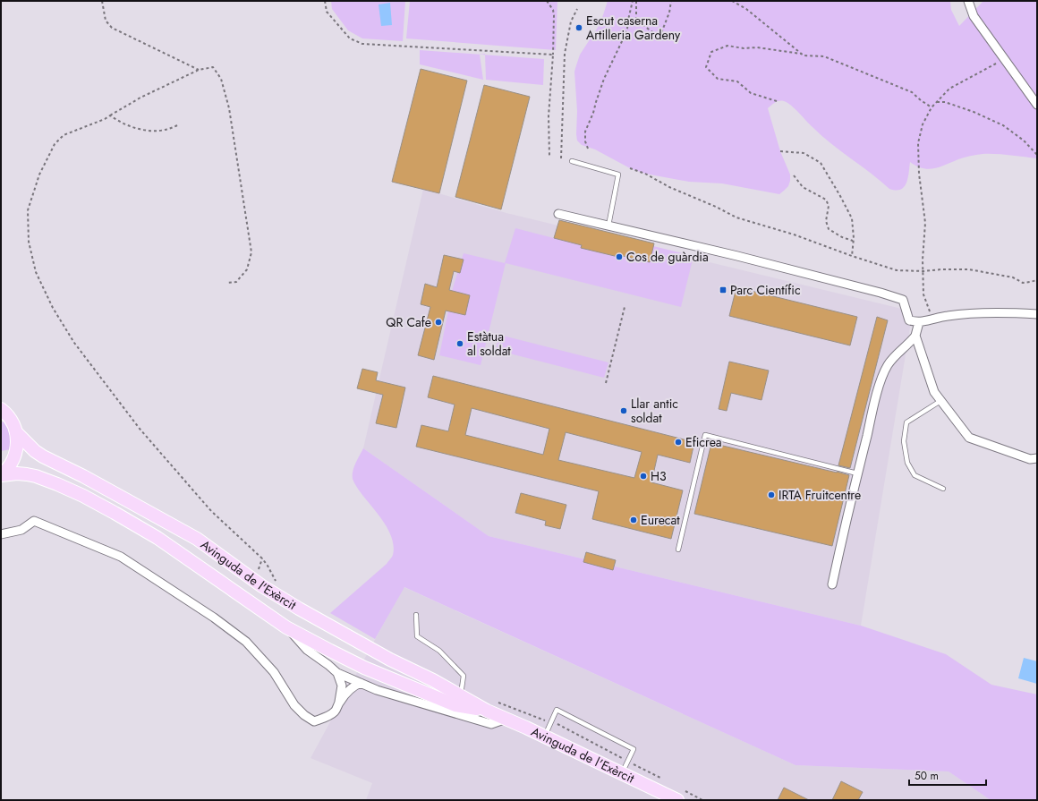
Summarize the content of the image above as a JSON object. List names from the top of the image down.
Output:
{
  "streets": {
    "main road": ["Avinguda de l'Exèrcit"]
  },
  "places": {
    "other": [
      "Escut caserna Artilleria Gardeny",
      "Cos de guàrdia",
      "QR Cafe",
      "Estàtua al soldat",
      "Llar antic soldat",
      "Eficrea",
      "H3",
      "IRTA Fruitcentre",
      "Eurecat"
    ],
    "transit": ["Parc Científic"]
  },
  "scale_bar": "50 m"
}
